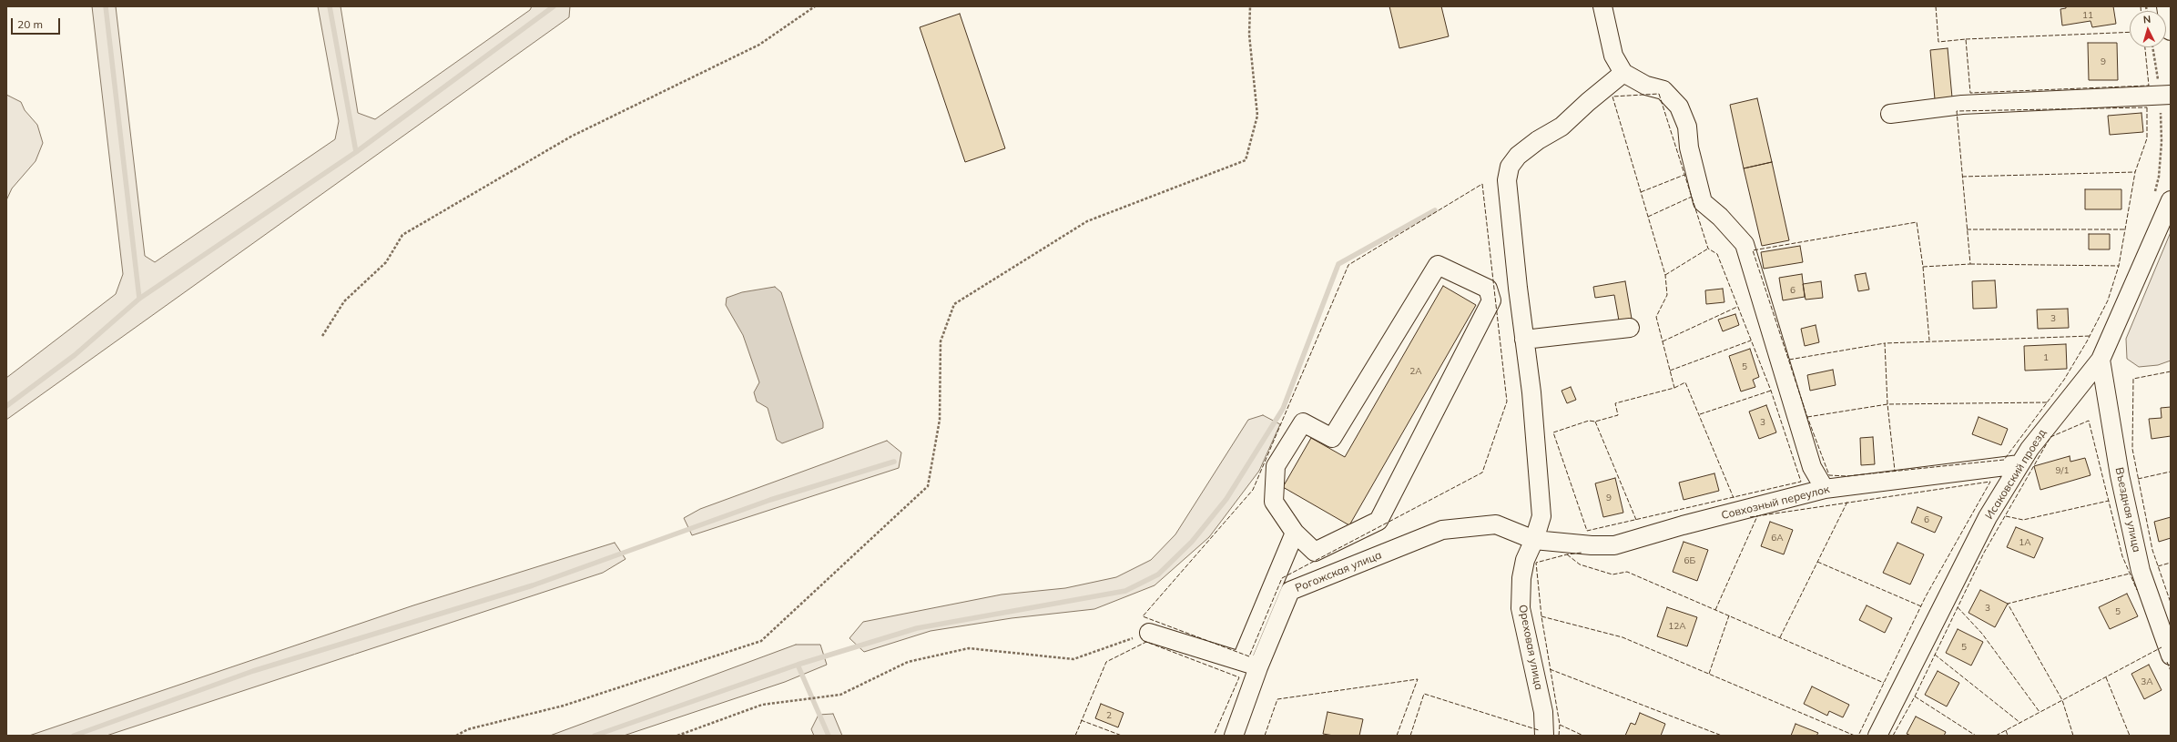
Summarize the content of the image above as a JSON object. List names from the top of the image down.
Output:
{
  "streets": {
    "street": [
      "Исаковский проезд",
      "Совхозный переулок",
      "Въездная улица",
      "Рогожская улица",
      "Ореховая улица"
    ]
  },
  "crossings": [
    ["Исаковский проезд", "Совхозный переулок"],
    ["Исаковский проезд", "Въездная улица"],
    ["Совхозный переулок", "Рогожская улица"],
    ["Совхозный переулок", "Ореховая улица"],
    ["Рогожская улица", "Ореховая улица"]
  ],
  "house_numbers": [
    "11",
    "9",
    "6",
    "3",
    "1",
    "5",
    "2А",
    "3",
    "9/1",
    "9",
    "6",
    "6А",
    "1А",
    "6Б",
    "3",
    "5",
    "12А",
    "5",
    "3А",
    "2"
  ],
  "scale_bar": "20 m",
  "north": "top"
}
